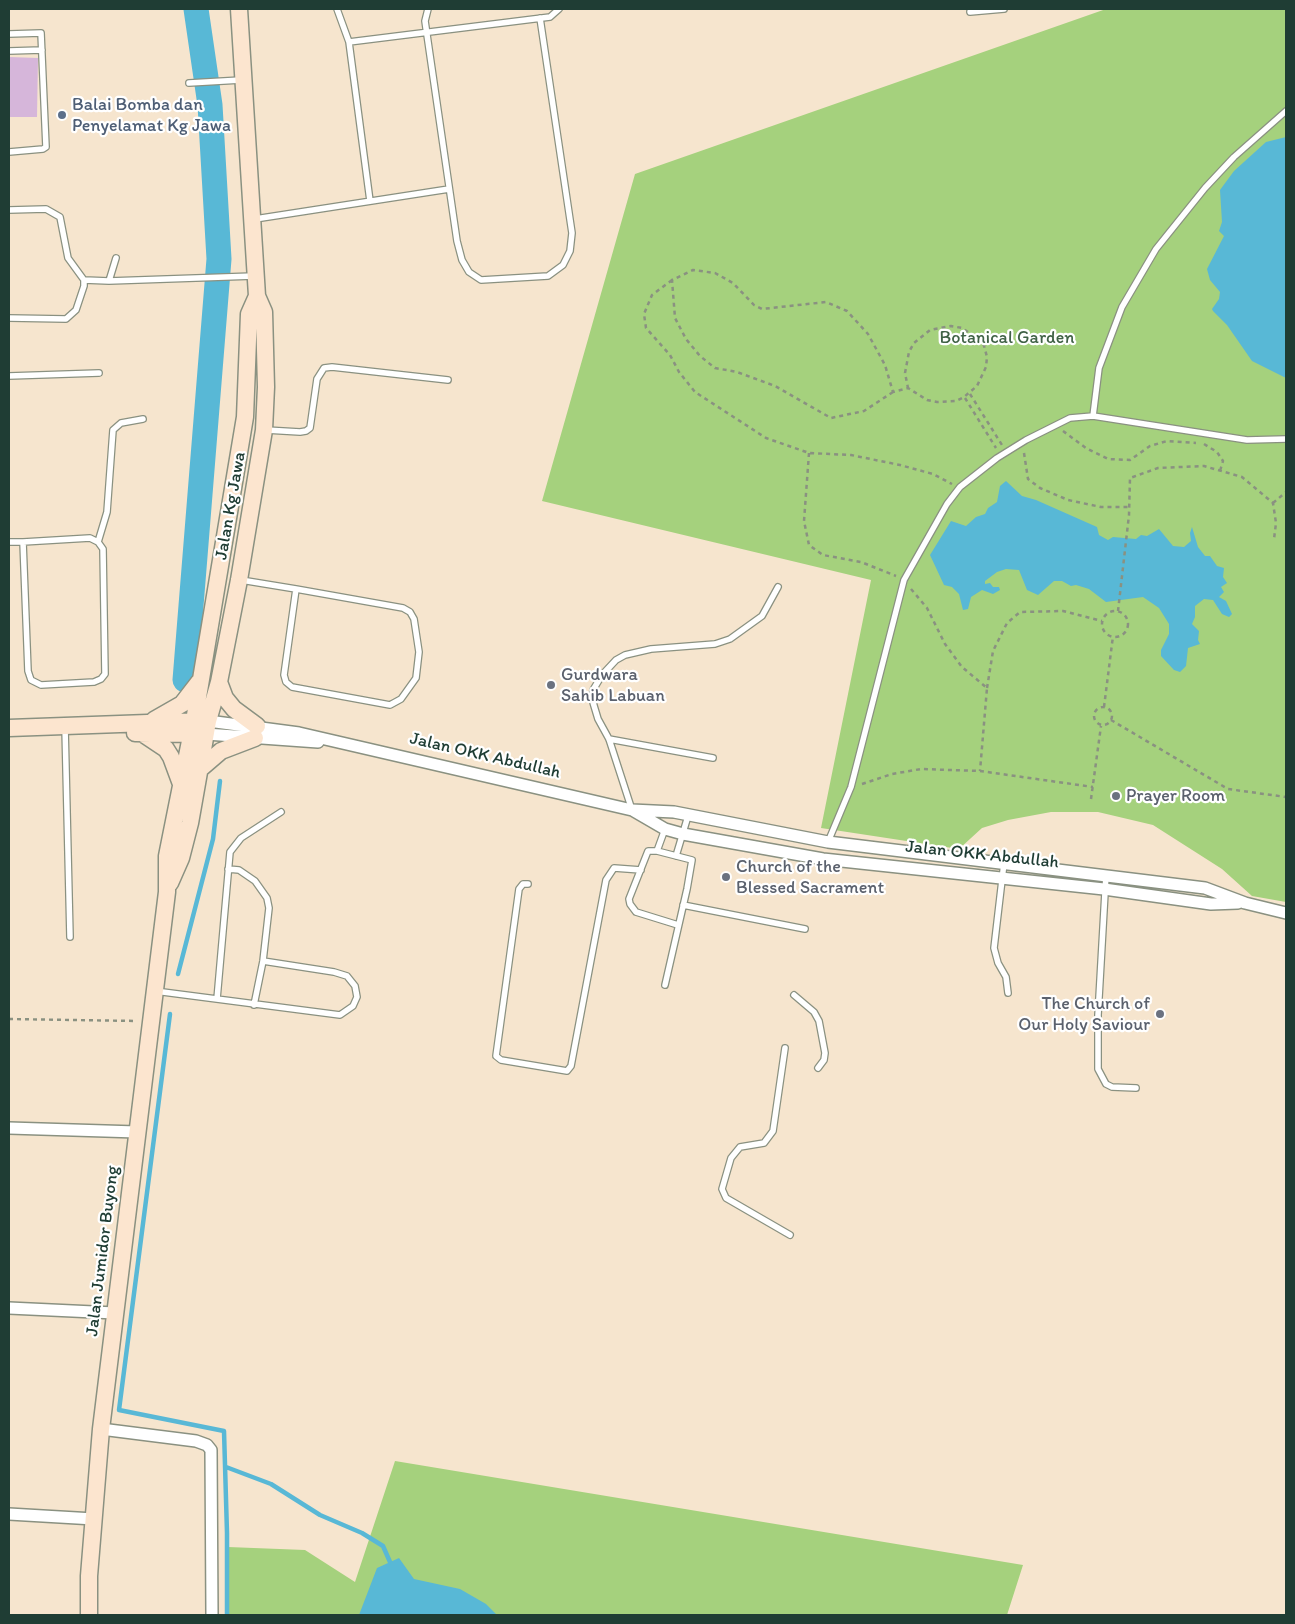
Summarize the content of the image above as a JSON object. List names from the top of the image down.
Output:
{
  "streets": {
    "main road": ["Jalan Kg Jawa", "Jalan OKK Abdullah", "Jalan Jumidor Buyong"]
  },
  "crossings": [
    ["Jalan Kg Jawa", "Jalan OKK Abdullah"],
    ["Jalan Kg Jawa", "Jalan Jumidor Buyong"],
    ["Jalan OKK Abdullah", "Jalan Jumidor Buyong"]
  ],
  "parks": ["Botanical Garden"],
  "places": [
    "Balai Bomba dan Penyelamat Kg Jawa",
    "Gurdwara Sahib Labuan",
    "Prayer Room",
    "Church of the Blessed Sacrament",
    "The Church of Our Holy Saviour"
  ]
}
